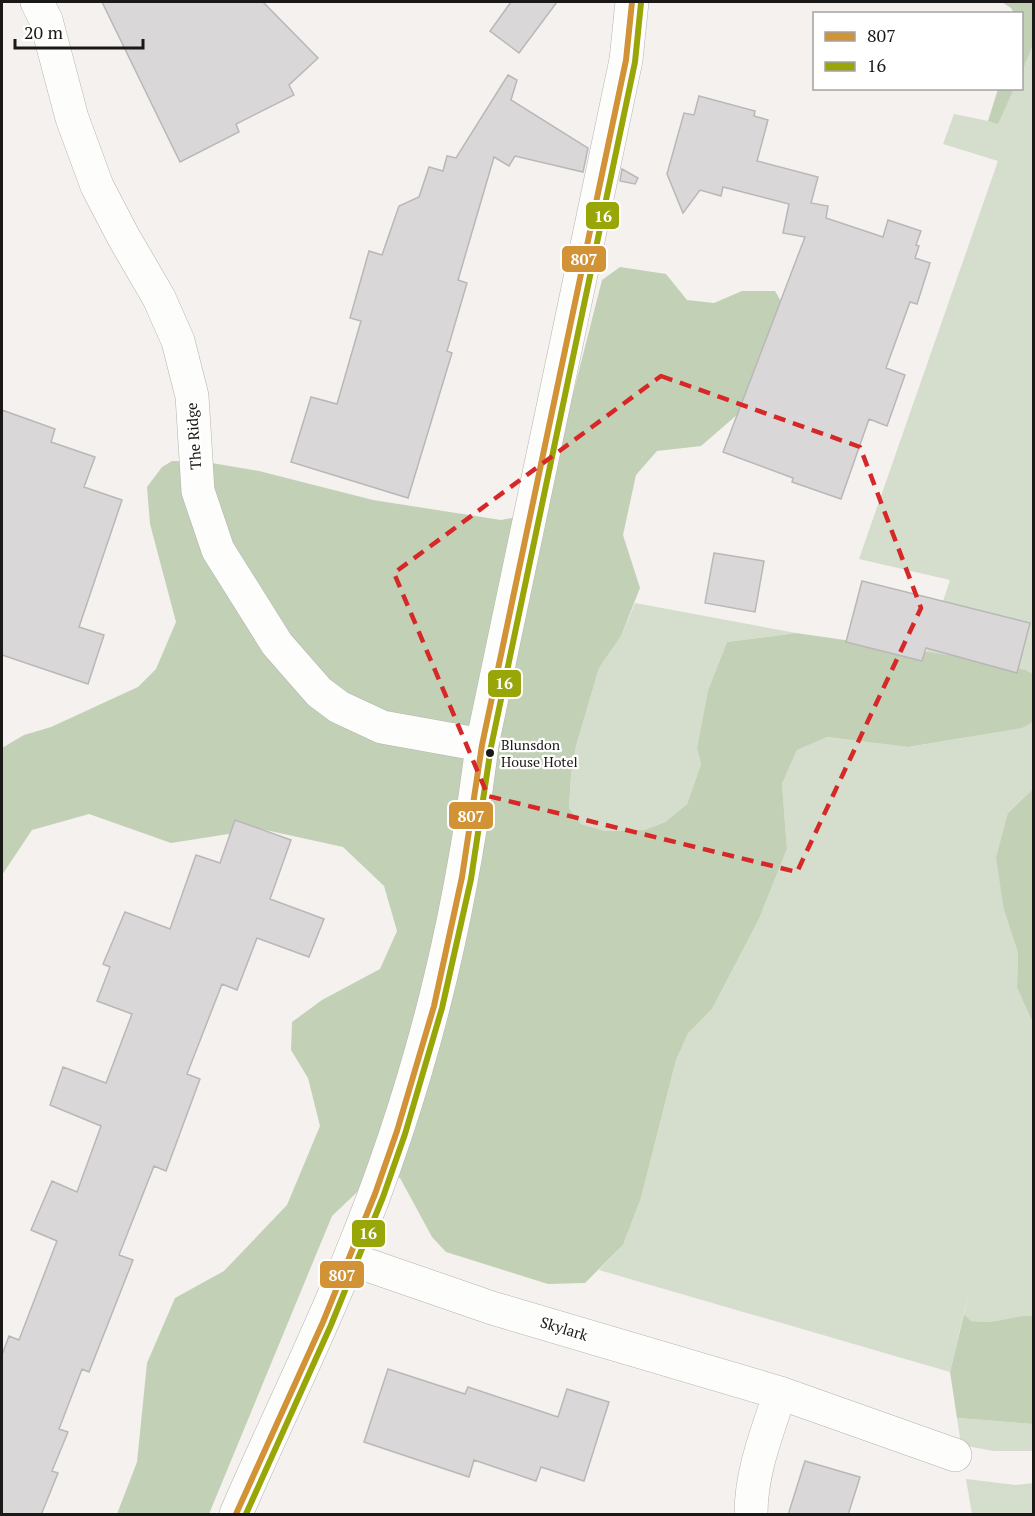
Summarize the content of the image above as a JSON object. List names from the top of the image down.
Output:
{
  "streets": {
    "street": ["The Ridge", "Skylark"]
  },
  "places": ["Blunsdon House Hotel"],
  "lines": ["transit line 807", "transit line 16"],
  "legend": ["807", "16"],
  "scale_bar": "20 m"
}
